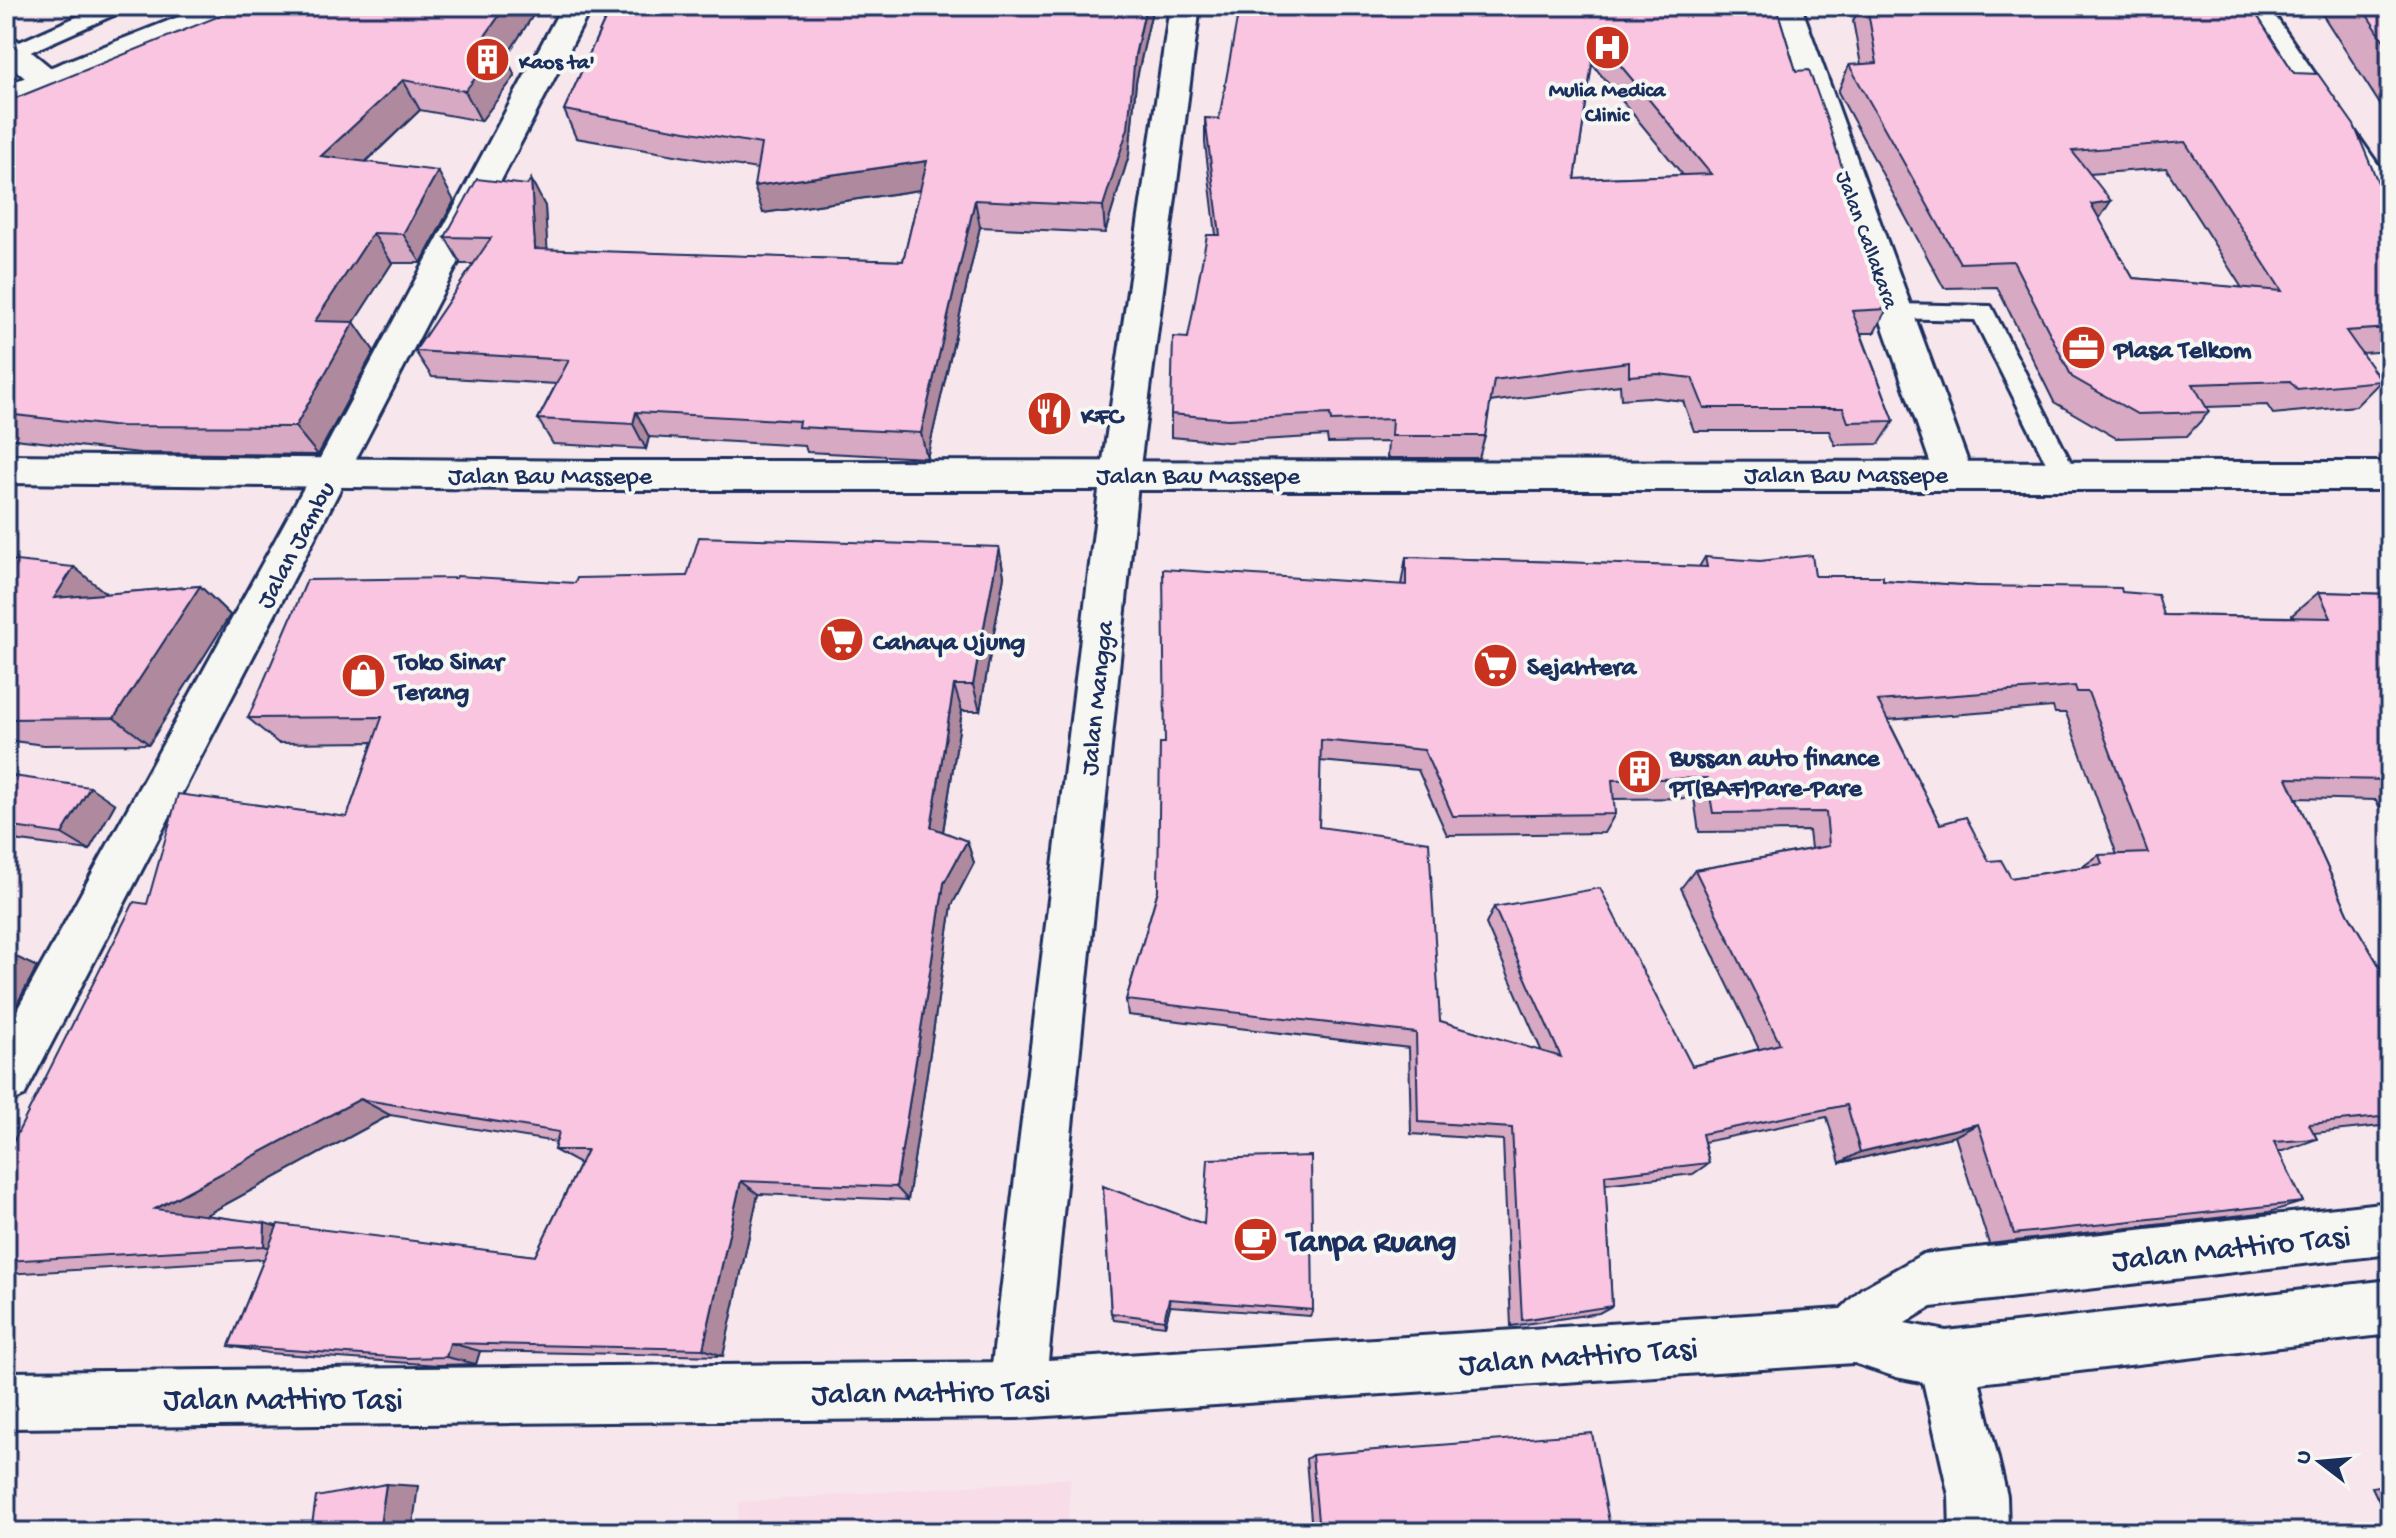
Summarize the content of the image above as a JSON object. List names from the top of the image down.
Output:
{
  "streets": {
    "main road": [
      "Jalan Callakara",
      "Jalan Bau Massepe",
      "Jalan Jambu",
      "Jalan Mangga",
      "Jalan Mattiro Tasi"
    ]
  },
  "crossings": [
    ["Jalan Callakara", "Jalan Bau Massepe"],
    ["Jalan Bau Massepe", "Jalan Jambu"],
    ["Jalan Bau Massepe", "Jalan Mangga"],
    ["Jalan Mangga", "Jalan Mattiro Tasi"]
  ],
  "places": {
    "hospital": ["Mulia Medica Clinic"],
    "building": ["Kaos ta'", "Bussan auto finance PT(BAF)Pare-Pare"],
    "office": ["Plasa Telkom"],
    "restaurant": ["KFC"],
    "supermarket": ["Cahaya Ujung", "Sejahtera"],
    "shop": ["Toko Sinar Terang"],
    "cafe": ["Tanpa Ruang"]
  },
  "north": "left"
}
